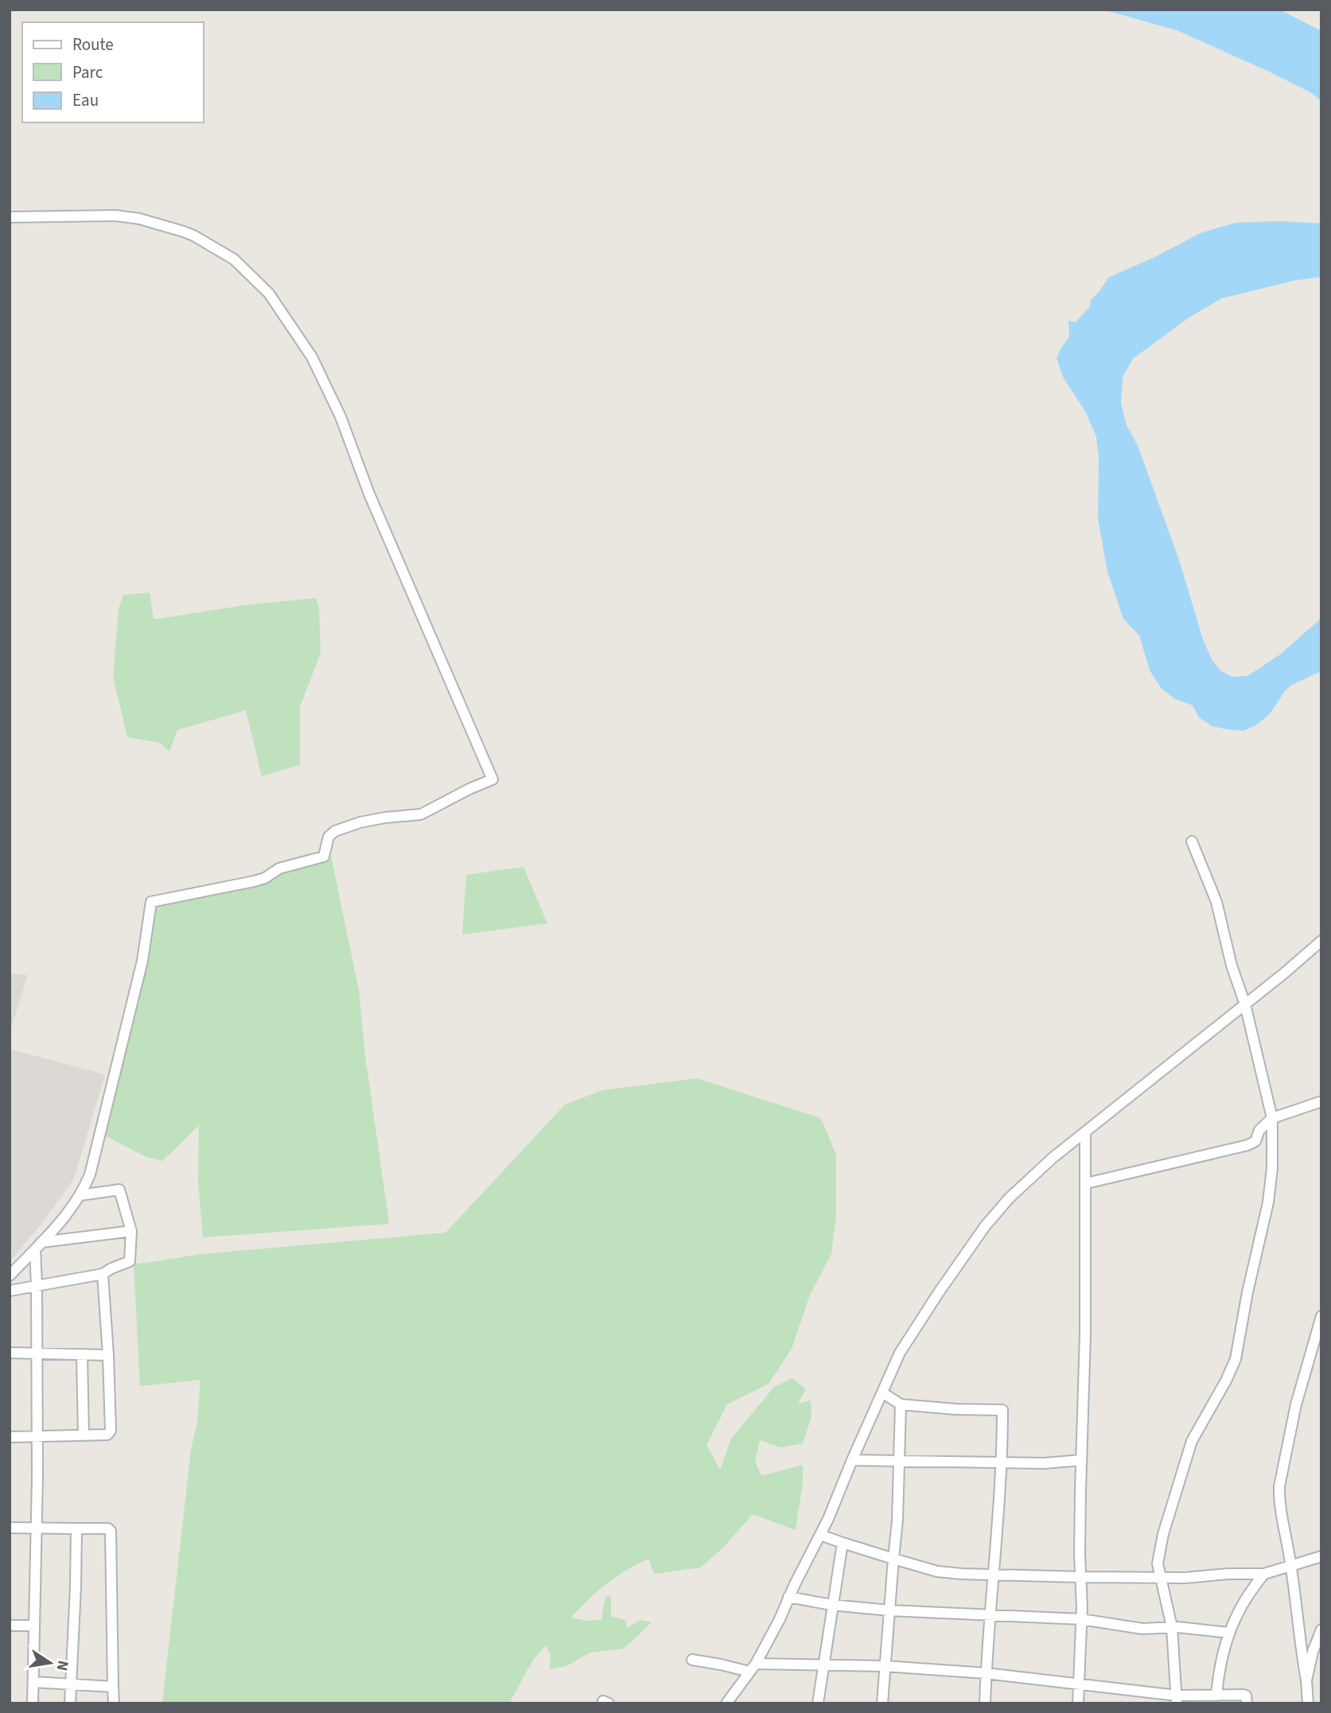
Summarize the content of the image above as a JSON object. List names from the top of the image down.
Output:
{
  "legend": ["Route", "Parc", "Eau"],
  "north": "right"
}
